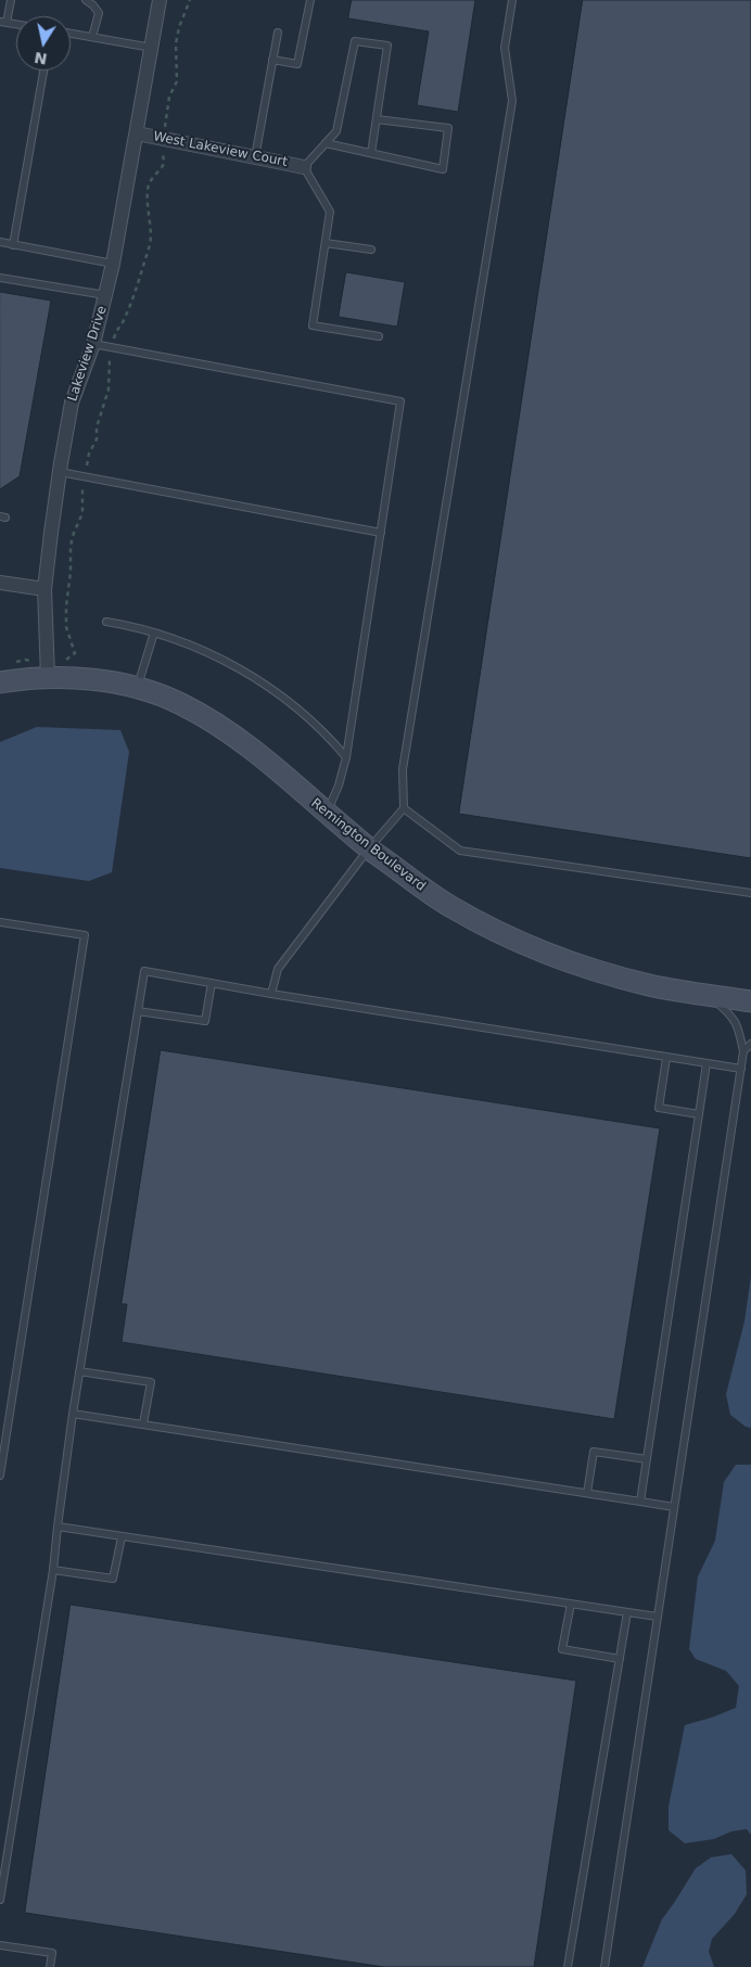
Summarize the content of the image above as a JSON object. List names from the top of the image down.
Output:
{
  "streets": {
    "street": ["West Lakeview Court", "Lakeview Drive", "Remington Boulevard"]
  },
  "crossings": [
    ["West Lakeview Court", "Lakeview Drive"],
    ["Lakeview Drive", "Remington Boulevard"]
  ],
  "north": "bottom"
}
